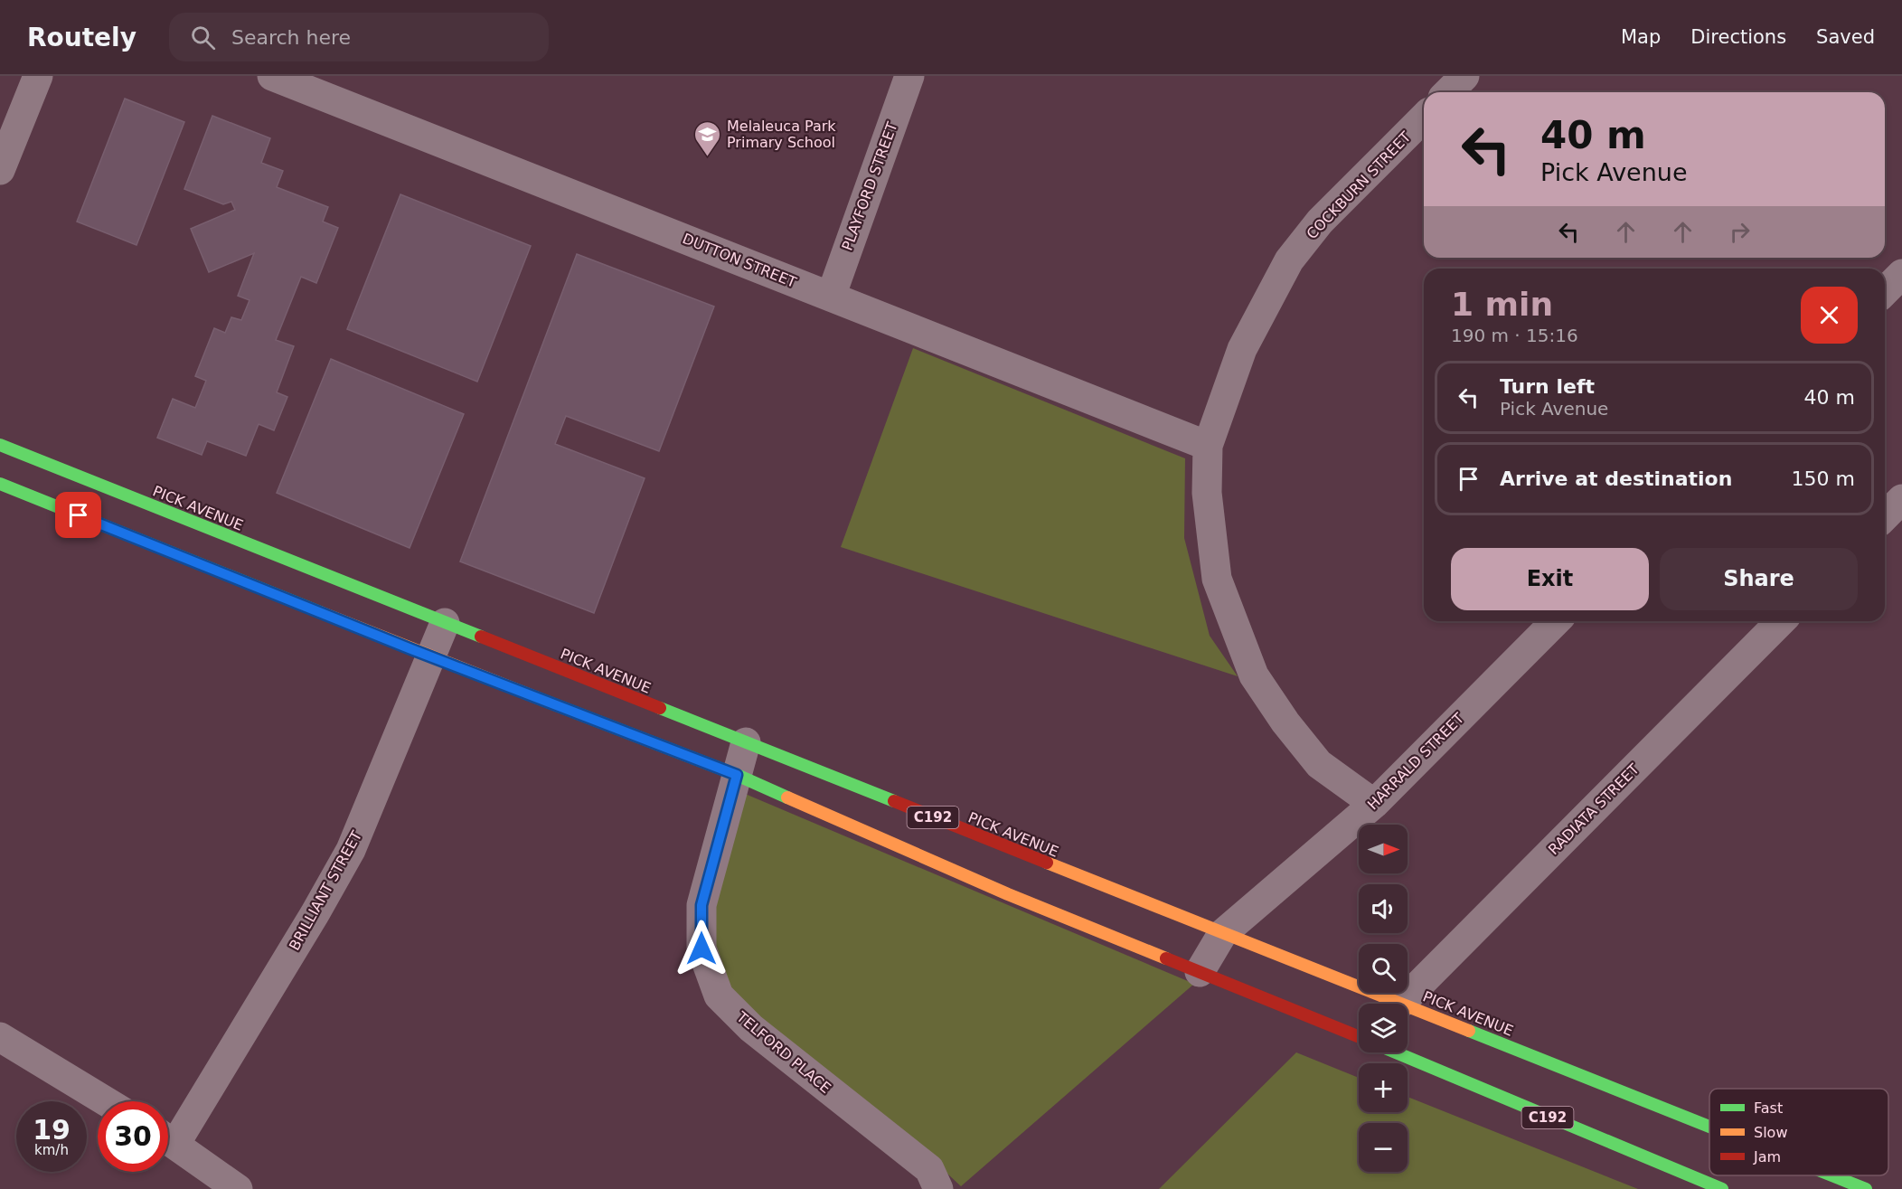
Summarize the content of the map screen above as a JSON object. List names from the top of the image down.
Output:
{
  "streets": {
    "main road": ["PICK AVENUE", "C192"],
    "street": [
      "COCKBURN STREET",
      "PLAYFORD STREET",
      "DUTTON STREET",
      "HARRALD STREET",
      "RADIATA STREET",
      "BRILLIANT STREET",
      "TELFORD PLACE"
    ]
  },
  "crossings": [
    ["COCKBURN STREET", "DUTTON STREET"],
    ["COCKBURN STREET", "HARRALD STREET"],
    ["PLAYFORD STREET", "DUTTON STREET"],
    ["PICK AVENUE", "HARRALD STREET"],
    ["PICK AVENUE", "RADIATA STREET"],
    ["PICK AVENUE", "BRILLIANT STREET"],
    ["PICK AVENUE", "TELFORD PLACE"],
    ["HARRALD STREET", "C192"],
    ["C192", "BRILLIANT STREET"],
    ["C192", "TELFORD PLACE"]
  ],
  "places": {
    "school or university": ["Melaleuca Park Primary School"]
  },
  "legend": ["Fast", "Slow", "Jam"],
  "north": "right",
  "page": {
    "header": "Routely",
    "search": "Search here",
    "nav": ["Map", "Directions", "Saved"],
    "turn": ["40 m", "Pick Avenue"],
    "heading": ["1 min", "190 m · 15:16"],
    "list": [
      {
        "name": "Turn left",
        "note": "Pick Avenue",
        "value": "40 m"
      },
      {
        "name": "Arrive at destination",
        "value": "150 m"
      }
    ],
    "buttons": ["Exit", "Share"],
    "map_buttons": ["+", "−"],
    "speed": "19 km/h",
    "limit": "30"
  }
}
